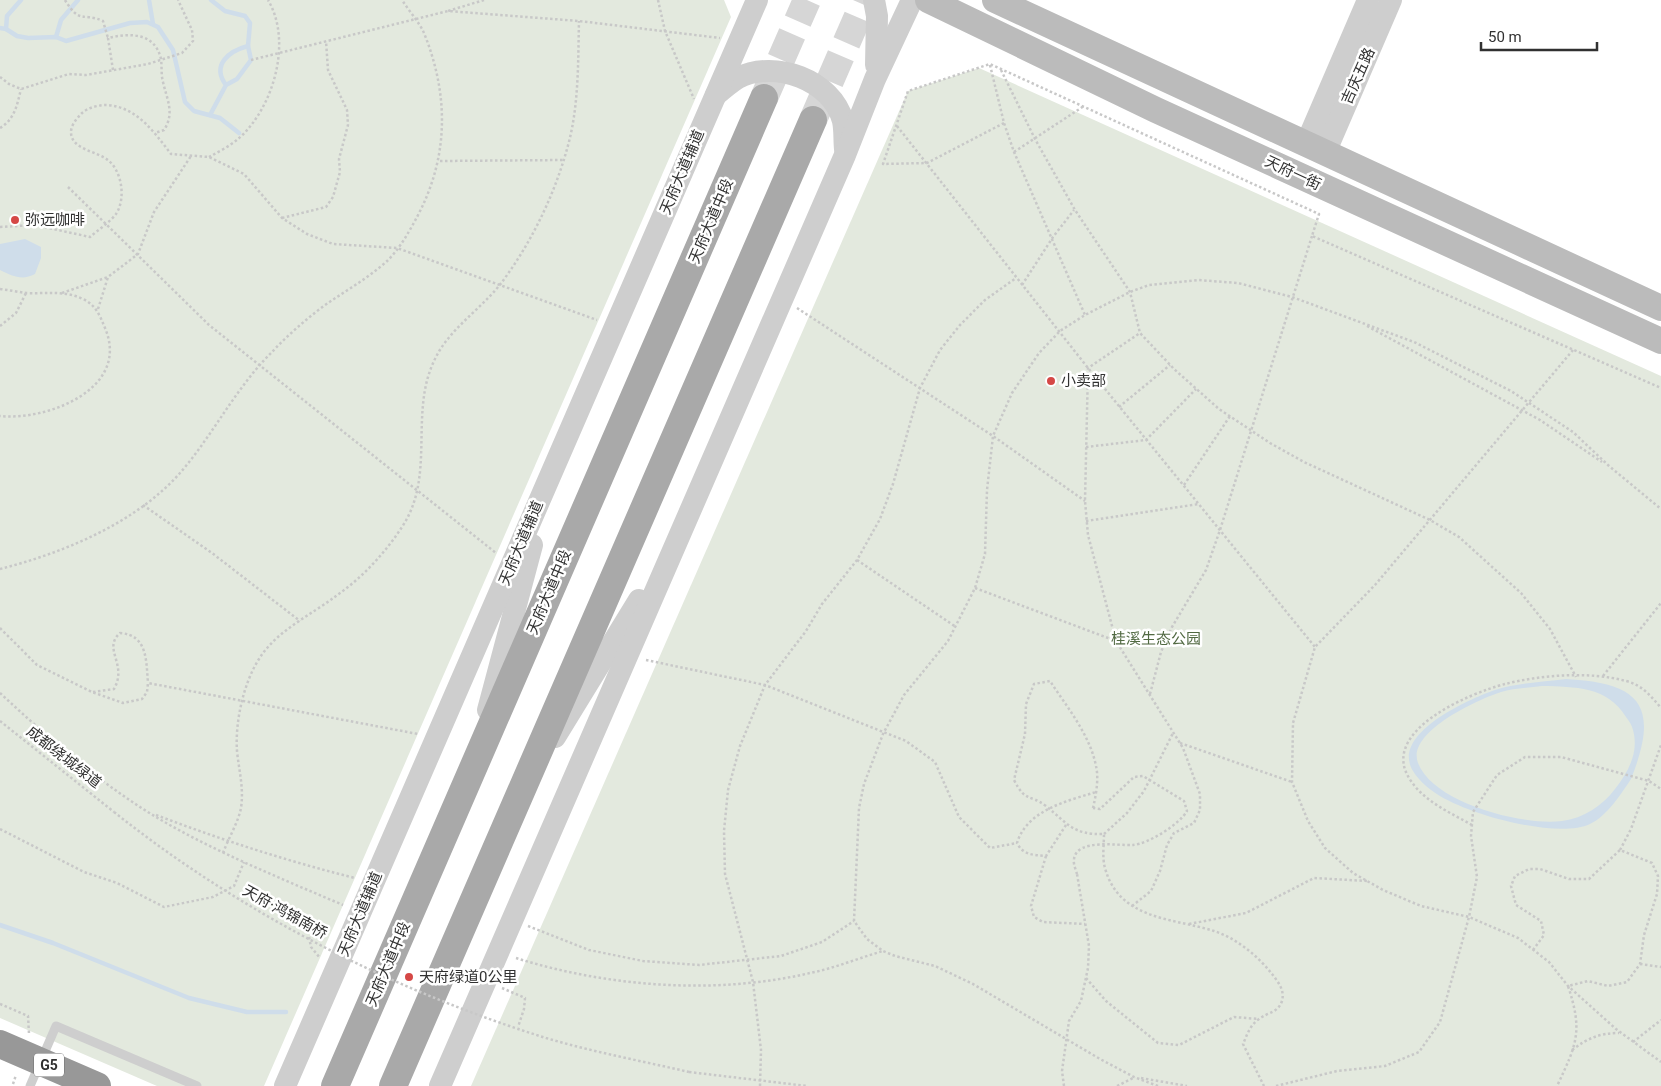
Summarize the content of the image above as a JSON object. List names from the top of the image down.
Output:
{
  "streets": {
    "highway": ["G5"],
    "main road": ["天府一街", "天府大道中段"],
    "street": ["吉庆五路", "天府大道辅道"],
    "path": ["成都绕城绿道", "天府·鸿锦南桥"]
  },
  "crossings": [
    ["成都绕城绿道", "天府·鸿锦南桥"]
  ],
  "parks": ["桂溪生态公园"],
  "places": ["弥远咖啡", "小卖部", "天府绿道0公里"],
  "scale_bar": "50 m"
}
